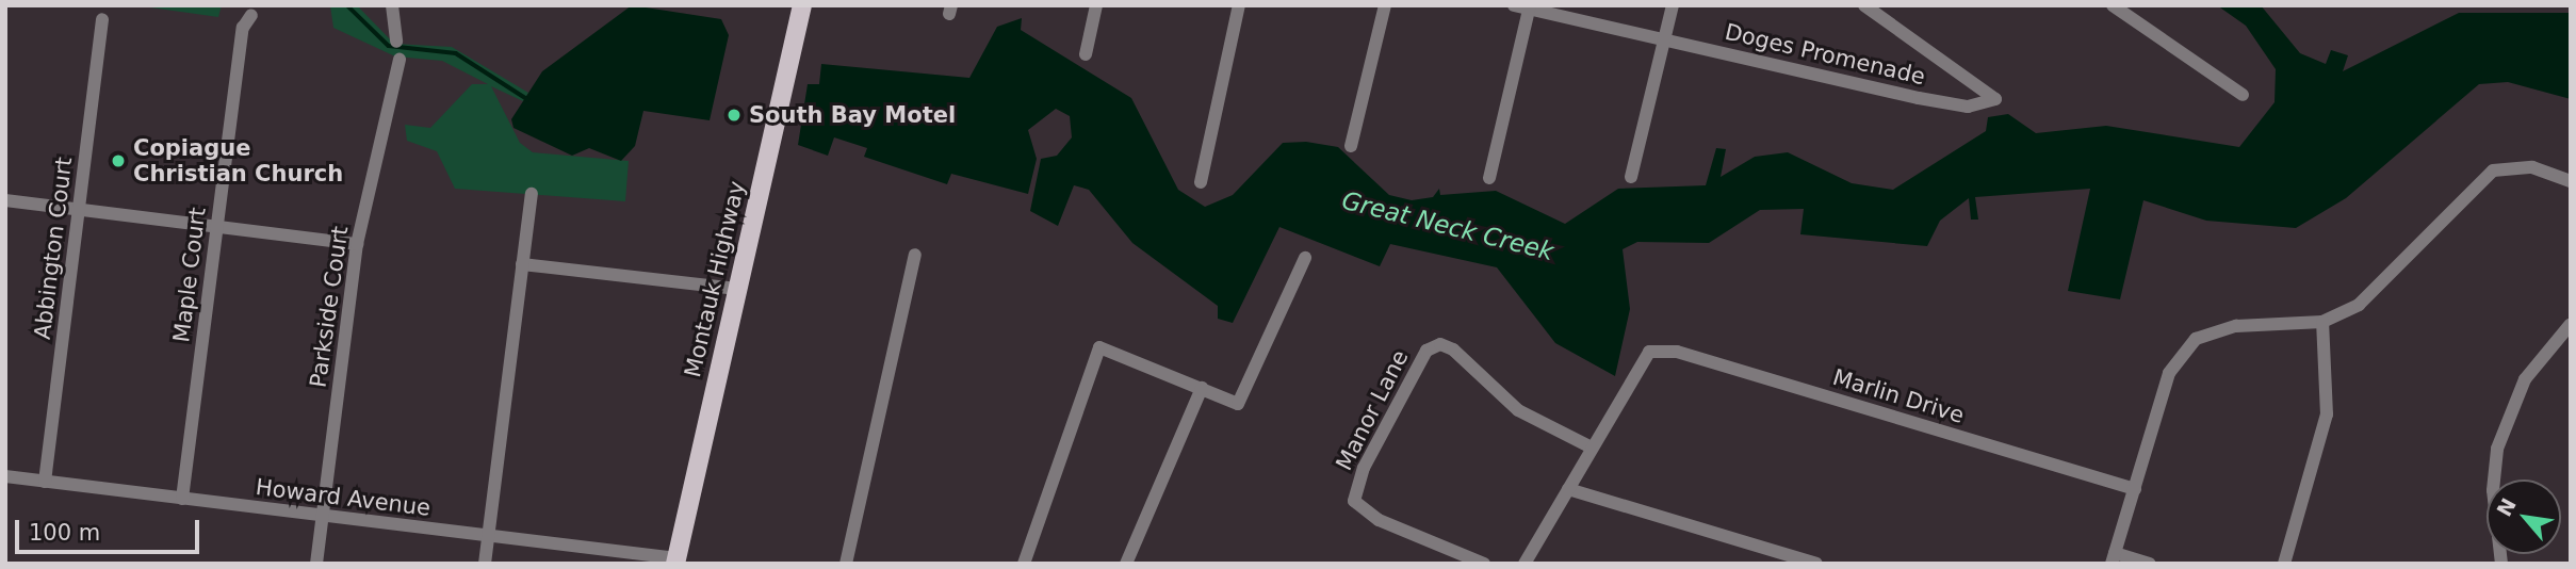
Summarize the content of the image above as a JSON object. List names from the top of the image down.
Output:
{
  "streets": {
    "main road": ["Montauk Highway"],
    "street": [
      "Doges Promenade",
      "Abbington Court",
      "Maple Court",
      "Parkside Court",
      "Marlin Drive",
      "Manor Lane",
      "Howard Avenue"
    ]
  },
  "crossings": [
    ["Abbington Court", "Howard Avenue"],
    ["Maple Court", "Howard Avenue"],
    ["Montauk Highway", "Howard Avenue"],
    ["Parkside Court", "Howard Avenue"],
    ["Marlin Drive", "Manor Lane"]
  ],
  "water": ["Great Neck Creek"],
  "places": ["South Bay Motel", "Copiague Christian Church"],
  "scale_bar": "100 m",
  "north": "top left"
}
